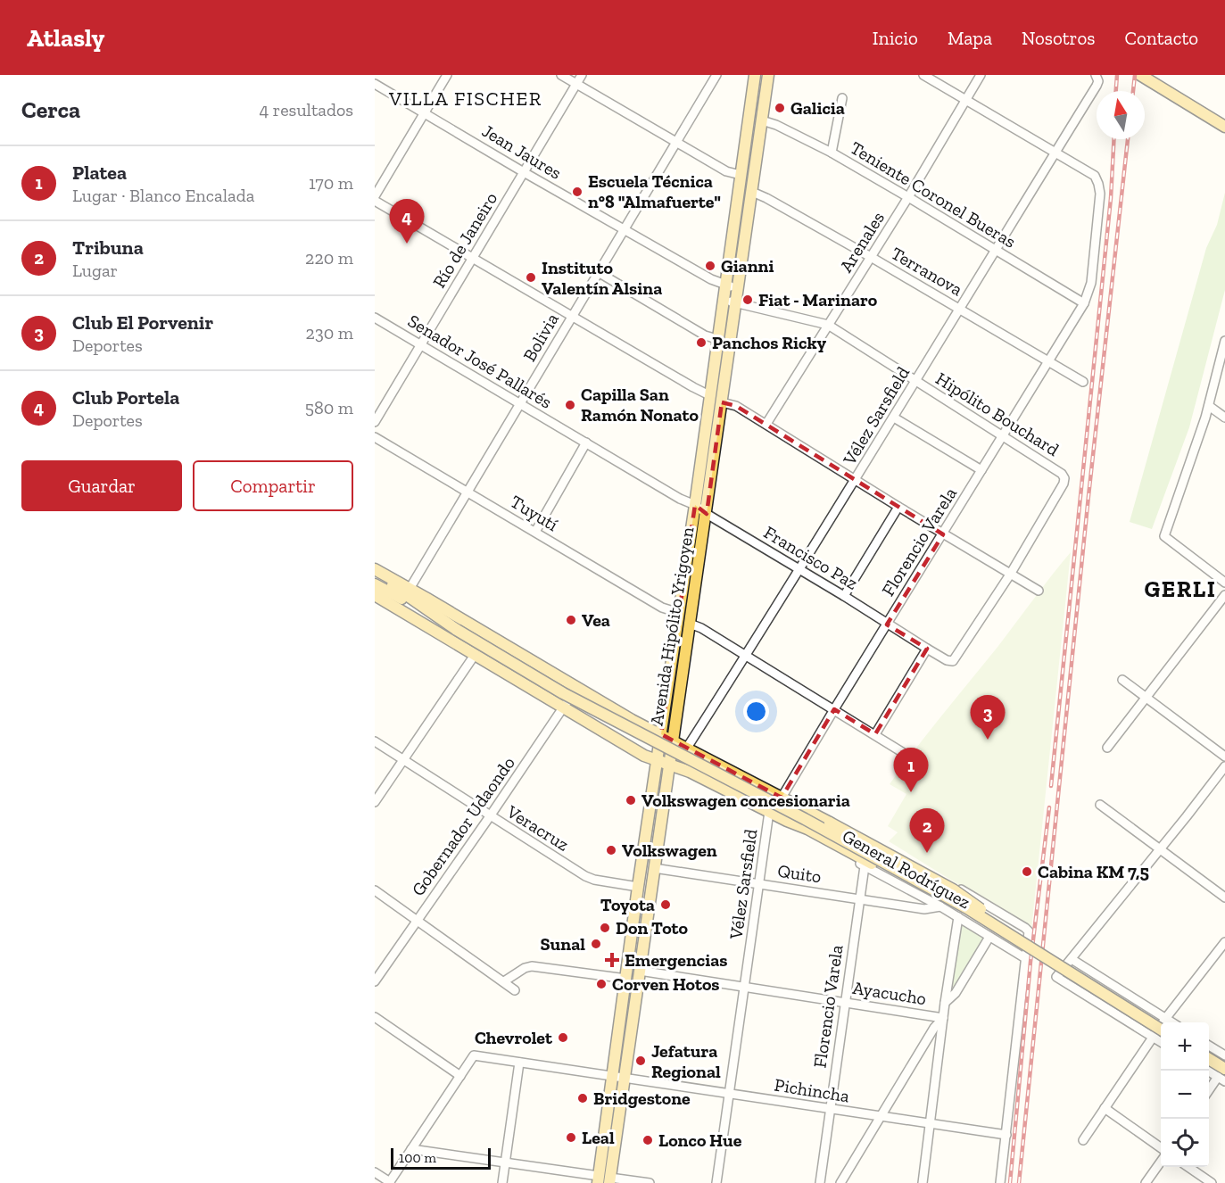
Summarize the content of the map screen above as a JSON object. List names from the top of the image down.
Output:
{
  "streets": {
    "main road": ["Avenida Hipólito Yrigoyen", "General Rodríguez"],
    "street": [
      "Jean Jaures",
      "Teniente Coronel Bueras",
      "Río de Janeiro",
      "Arenales",
      "Terranova",
      "Bolivia",
      "Senador José Pallarés",
      "Hipólito Bouchard",
      "Vélez Sarsfield",
      "Tuyutí",
      "Florencio Varela",
      "Francisco Paz",
      "Gobernador Udaondo",
      "Veracruz",
      "Quito",
      "Ayacucho",
      "Pichincha"
    ]
  },
  "crossings": [
    ["Jean Jaures", "Río de Janeiro"],
    ["Jean Jaures", "Bolivia"],
    ["Jean Jaures", "Avenida Hipólito Yrigoyen"],
    ["Teniente Coronel Bueras", "Arenales"],
    ["Teniente Coronel Bueras", "Vélez Sarsfield"],
    ["Teniente Coronel Bueras", "Florencio Varela"],
    ["Teniente Coronel Bueras", "Avenida Hipólito Yrigoyen"],
    ["Río de Janeiro", "Senador José Pallarés"],
    ["Arenales", "Terranova"],
    ["Arenales", "Hipólito Bouchard"],
    ["Terranova", "Vélez Sarsfield"],
    ["Terranova", "Florencio Varela"],
    ["Terranova", "Avenida Hipólito Yrigoyen"],
    ["Bolivia", "Senador José Pallarés"],
    ["Bolivia", "Tuyutí"],
    ["Bolivia", "General Rodríguez"],
    ["Senador José Pallarés", "Francisco Paz"],
    ["Senador José Pallarés", "Avenida Hipólito Yrigoyen"],
    ["Hipólito Bouchard", "Vélez Sarsfield"],
    ["Hipólito Bouchard", "Florencio Varela"],
    ["Hipólito Bouchard", "Francisco Paz"],
    ["Hipólito Bouchard", "Avenida Hipólito Yrigoyen"],
    ["Vélez Sarsfield", "Florencio Varela"],
    ["Vélez Sarsfield", "Francisco Paz"],
    ["Vélez Sarsfield", "Avenida Hipólito Yrigoyen"],
    ["Vélez Sarsfield", "General Rodríguez"],
    ["Vélez Sarsfield", "Quito"],
    ["Vélez Sarsfield", "Ayacucho"],
    ["Vélez Sarsfield", "Pichincha"],
    ["Tuyutí", "Avenida Hipólito Yrigoyen"],
    ["Florencio Varela", "Francisco Paz"],
    ["Florencio Varela", "General Rodríguez"],
    ["Florencio Varela", "Quito"],
    ["Florencio Varela", "Ayacucho"],
    ["Florencio Varela", "Pichincha"],
    ["Francisco Paz", "Avenida Hipólito Yrigoyen"],
    ["Avenida Hipólito Yrigoyen", "Veracruz"],
    ["Avenida Hipólito Yrigoyen", "General Rodríguez"],
    ["Avenida Hipólito Yrigoyen", "Quito"],
    ["Avenida Hipólito Yrigoyen", "Ayacucho"],
    ["Avenida Hipólito Yrigoyen", "Pichincha"],
    ["Gobernador Udaondo", "Veracruz"],
    ["Gobernador Udaondo", "General Rodríguez"],
    ["General Rodríguez", "Quito"]
  ],
  "districts": ["VILLA FISCHER", "GERLI"],
  "places": {
    "other": [
      "Galicia",
      "Escuela Técnica n°8 \"Almafuerte\"",
      "Gianni",
      "Instituto Valentín Alsina",
      "Fiat - Marinaro",
      "Panchos Ricky",
      "Capilla San Ramón Nonato",
      "Vea",
      "Volkswagen concesionaria",
      "Volkswagen",
      "Cabina KM 7,5",
      "Toyota",
      "Don Toto",
      "Sunal",
      "Corven Hotos",
      "Chevrolet",
      "Jefatura Regional",
      "Bridgestone",
      "Leal",
      "Lonco Hue"
    ],
    "health": ["Emergencias"]
  },
  "scale_bar": "100 m",
  "north": "top",
  "page": {
    "header": "Atlasly",
    "nav": [
      "Inicio",
      "Mapa",
      "Nosotros",
      "Contacto"
    ],
    "heading": ["Cerca", "4 resultados"],
    "list": [
      {
        "mark": "1",
        "name": "Platea",
        "note": "Lugar · Blanco Encalada",
        "value": "170 m"
      },
      {
        "mark": "2",
        "name": "Tribuna",
        "note": "Lugar",
        "value": "220 m"
      },
      {
        "mark": "3",
        "name": "Club El Porvenir",
        "note": "Deportes",
        "value": "230 m"
      },
      {
        "mark": "4",
        "name": "Club Portela",
        "note": "Deportes",
        "value": "580 m"
      }
    ],
    "pins": [
      "4",
      "3",
      "1",
      "2"
    ],
    "buttons": ["Guardar", "Compartir"],
    "map_buttons": ["+", "−"],
    "scale": "100 m"
  }
}
